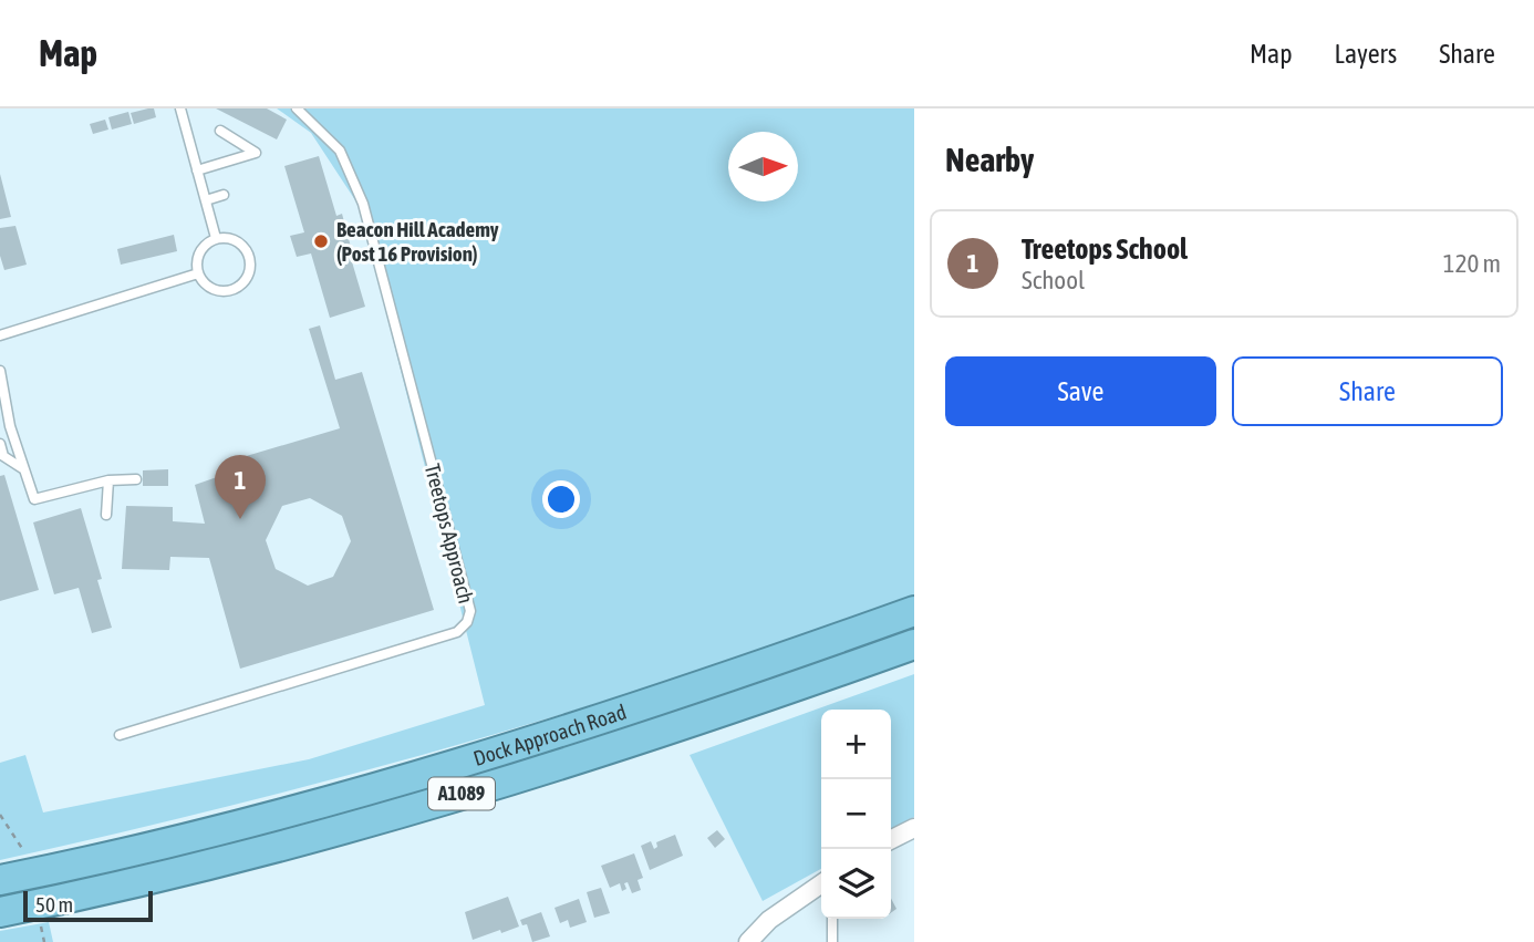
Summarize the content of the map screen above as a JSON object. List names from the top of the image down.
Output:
{
  "streets": {
    "highway": ["Dock Approach Road", "A1089"],
    "lane": ["Treetops Approach"]
  },
  "places": ["Beacon Hill Academy (Post 16 Provision)"],
  "scale_bar": "50 m",
  "north": "right",
  "page": {
    "header": "Map",
    "nav": ["Map", "Layers", "Share"],
    "heading": "Nearby",
    "list": [
      {
        "mark": "1",
        "name": "Treetops School",
        "note": "School",
        "value": "120 m"
      }
    ],
    "buttons": ["Save", "Share"],
    "pins": "1",
    "map_buttons": ["+", "−"],
    "scale": "50 m"
  }
}
